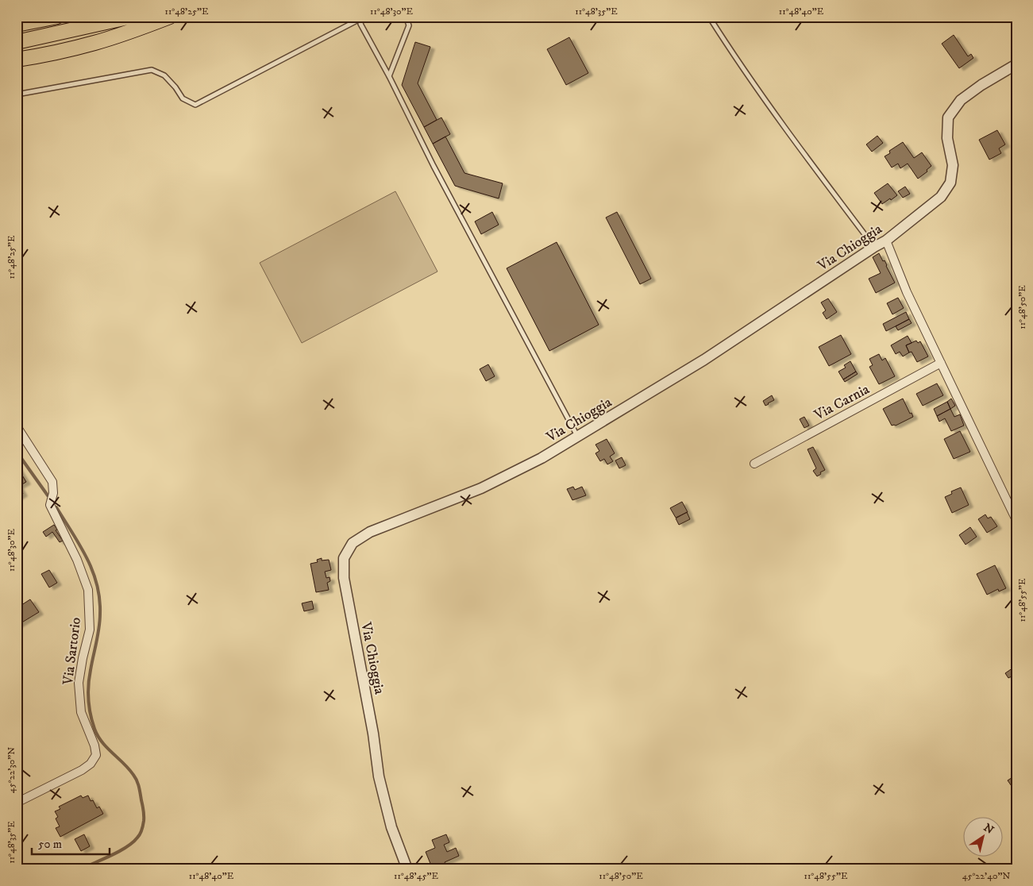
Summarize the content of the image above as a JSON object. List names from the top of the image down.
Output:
{
  "streets": {
    "street": ["Via Chioggia", "Via Carnia", "Via Sartorio"]
  },
  "scale_bar": "50 m",
  "north": "top right",
  "coordinates": [
    "11°48'25\"E",
    "11°48'30\"E",
    "11°48'35\"E",
    "11°48'40\"E",
    "11°48'50\"E",
    "11°48'55\"E",
    "45°22'30\"N",
    "11°48'45\"E",
    "45°22'40\"N"
  ]
}
